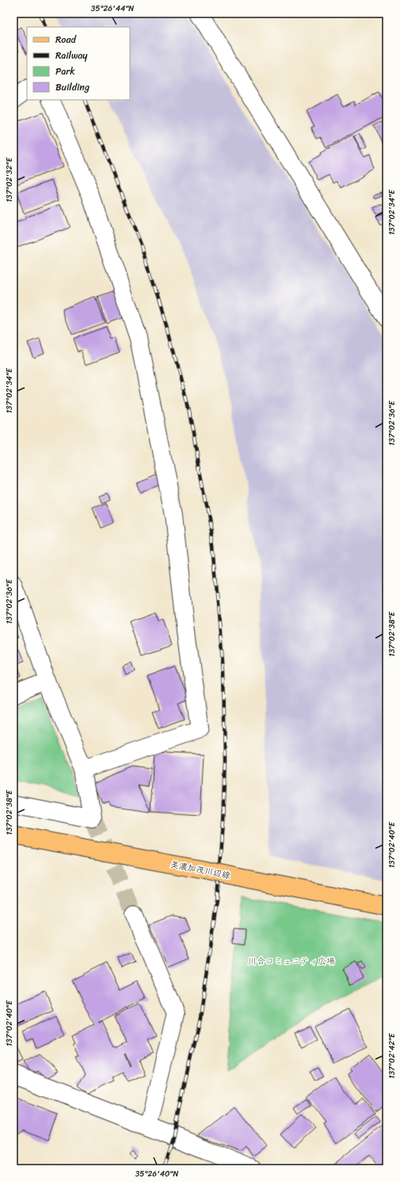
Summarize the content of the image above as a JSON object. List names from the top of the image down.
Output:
{
  "streets": {
    "main road": ["美濃加茂川辺線"]
  },
  "parks": ["川合コミュニティ広場"],
  "legend": [
    "Road",
    "Railway",
    "Park",
    "Building"
  ],
  "coordinates": [
    "35°26'44\"N",
    "137°02'32\"E",
    "137°02'34\"E",
    "137°02'36\"E",
    "137°02'38\"E",
    "137°02'40\"E",
    "137°02'42\"E",
    "35°26'40\"N"
  ]
}
